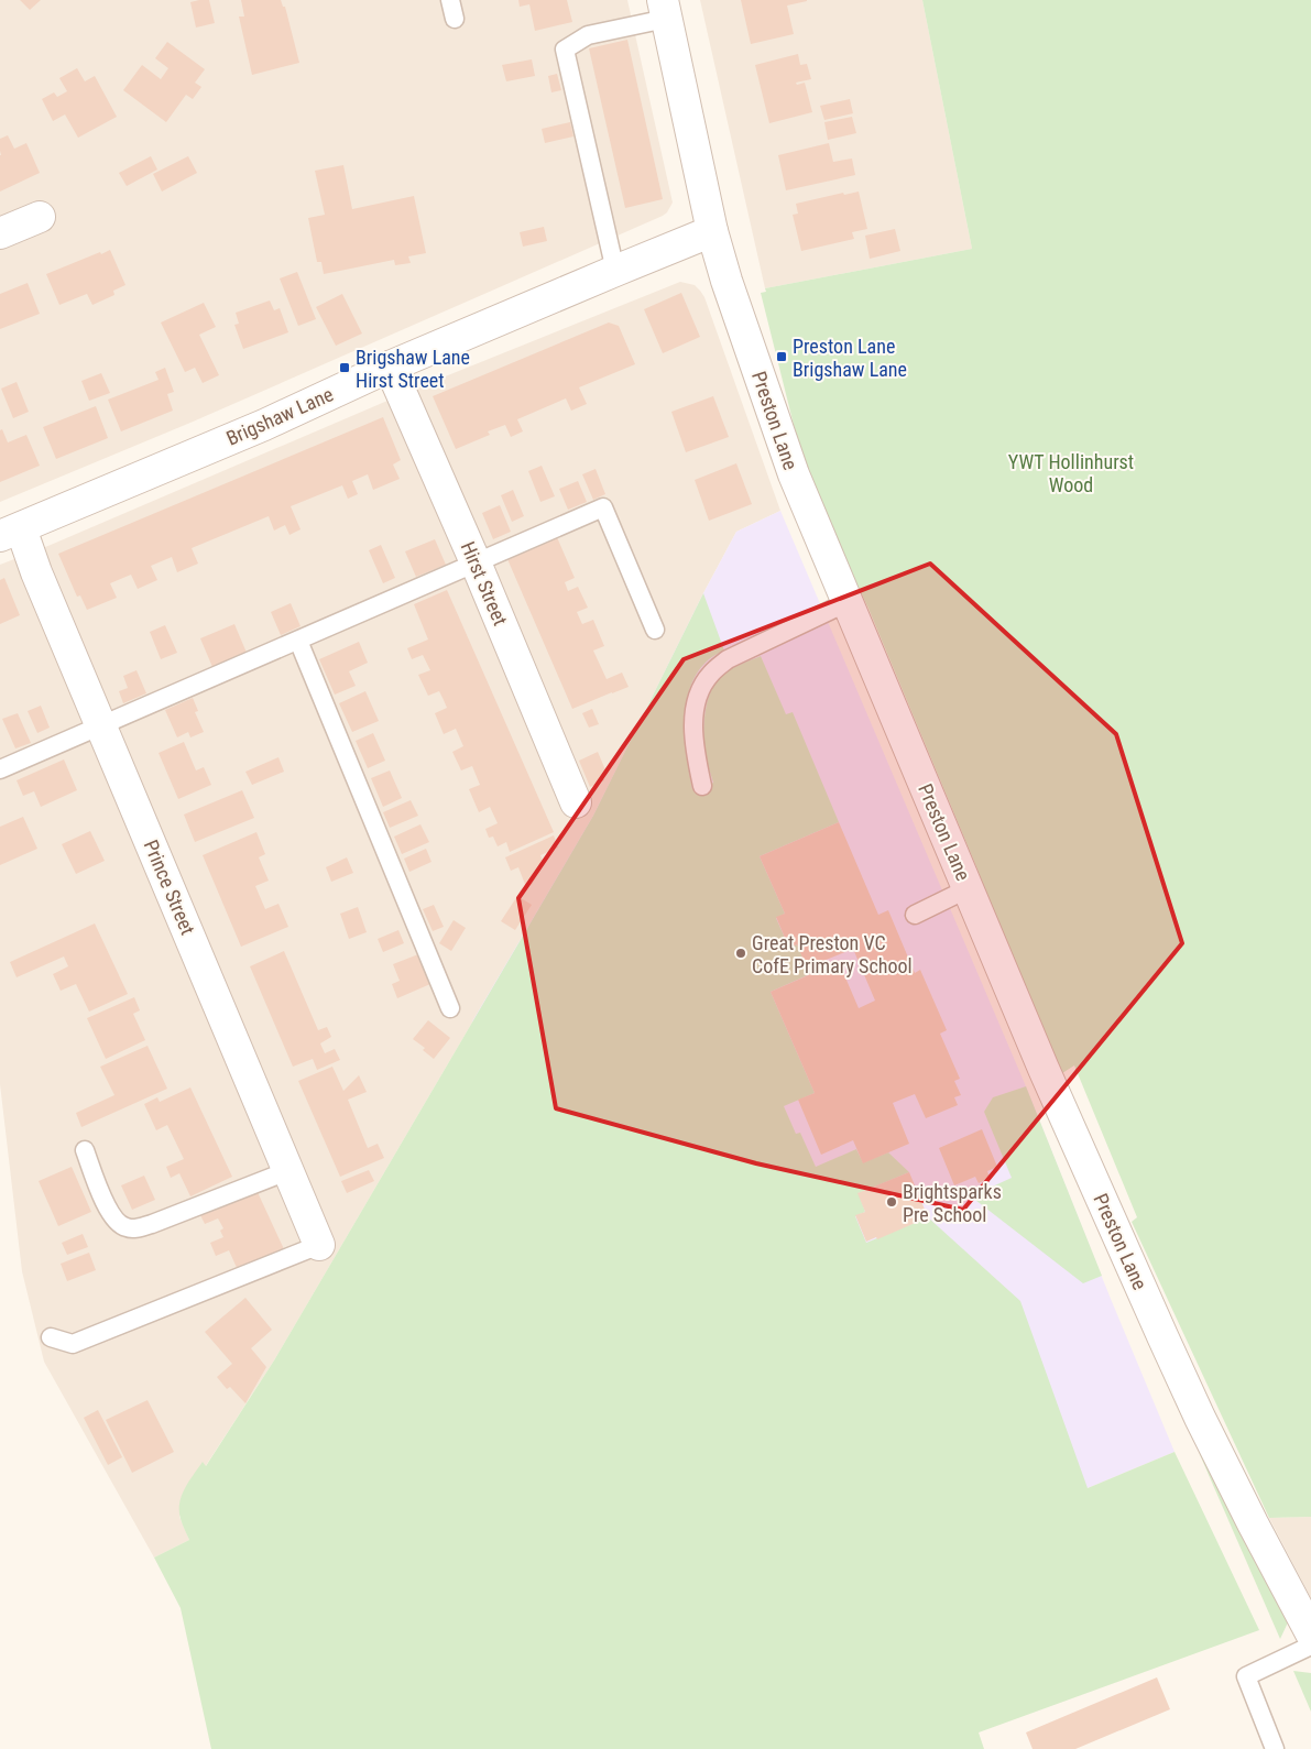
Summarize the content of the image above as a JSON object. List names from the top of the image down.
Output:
{
  "streets": {
    "street": [
      "Brigshaw Lane",
      "Preston Lane",
      "Hirst Street",
      "Prince Street"
    ]
  },
  "crossings": [
    ["Brigshaw Lane", "Preston Lane"],
    ["Brigshaw Lane", "Hirst Street"],
    ["Brigshaw Lane", "Prince Street"]
  ],
  "parks": ["YWT Hollinhurst Wood"],
  "places": {
    "transit": ["Preston Lane Brigshaw Lane", "Brigshaw Lane Hirst Street"],
    "other": ["Great Preston VC CofE Primary School", "Brightsparks Pre School"]
  }
}
